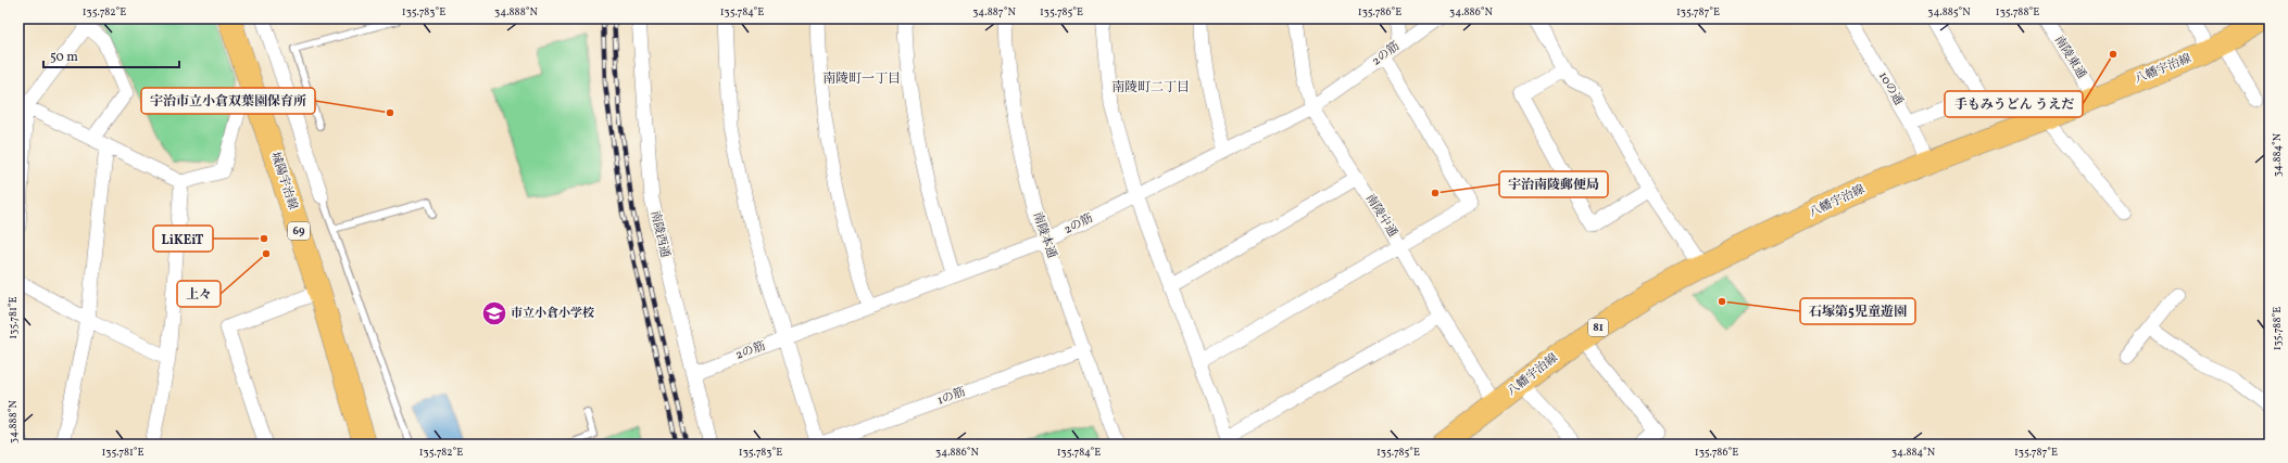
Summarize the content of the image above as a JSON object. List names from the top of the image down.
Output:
{
  "streets": {
    "main road": [
      "八幡宇治線",
      "城陽宇治線",
      "69",
      "81"
    ],
    "street": [
      "2の筋",
      "南陵東通",
      "10の通",
      "南陵中通",
      "南陵西通",
      "南陵本通",
      "1の筋"
    ]
  },
  "crossings": [
    ["2の筋", "南陵中通"],
    ["2の筋", "南陵西通"],
    ["2の筋", "南陵本通"],
    ["南陵東通", "八幡宇治線"],
    ["八幡宇治線", "10の通"],
    ["八幡宇治線", "南陵中通"],
    ["南陵本通", "1の筋"]
  ],
  "districts": ["南陵町一丁目", "南陵町二丁目"],
  "places": {
    "other": [
      "手もみうどん うえだ",
      "宇治市立小倉双葉園保育所",
      "宇治南陵郵便局",
      "LiKEiT",
      "上々",
      "石塚第5児童遊園"
    ],
    "school or university": ["市立小倉小学校"]
  },
  "scale_bar": "50 m",
  "coordinates": [
    "135.782°E",
    "135.783°E",
    "34.888°N",
    "135.784°E",
    "34.887°N",
    "135.785°E",
    "135.786°E",
    "34.886°N",
    "135.787°E",
    "34.885°N",
    "135.788°E",
    "34.884°N",
    "135.781°E"
  ]
}
